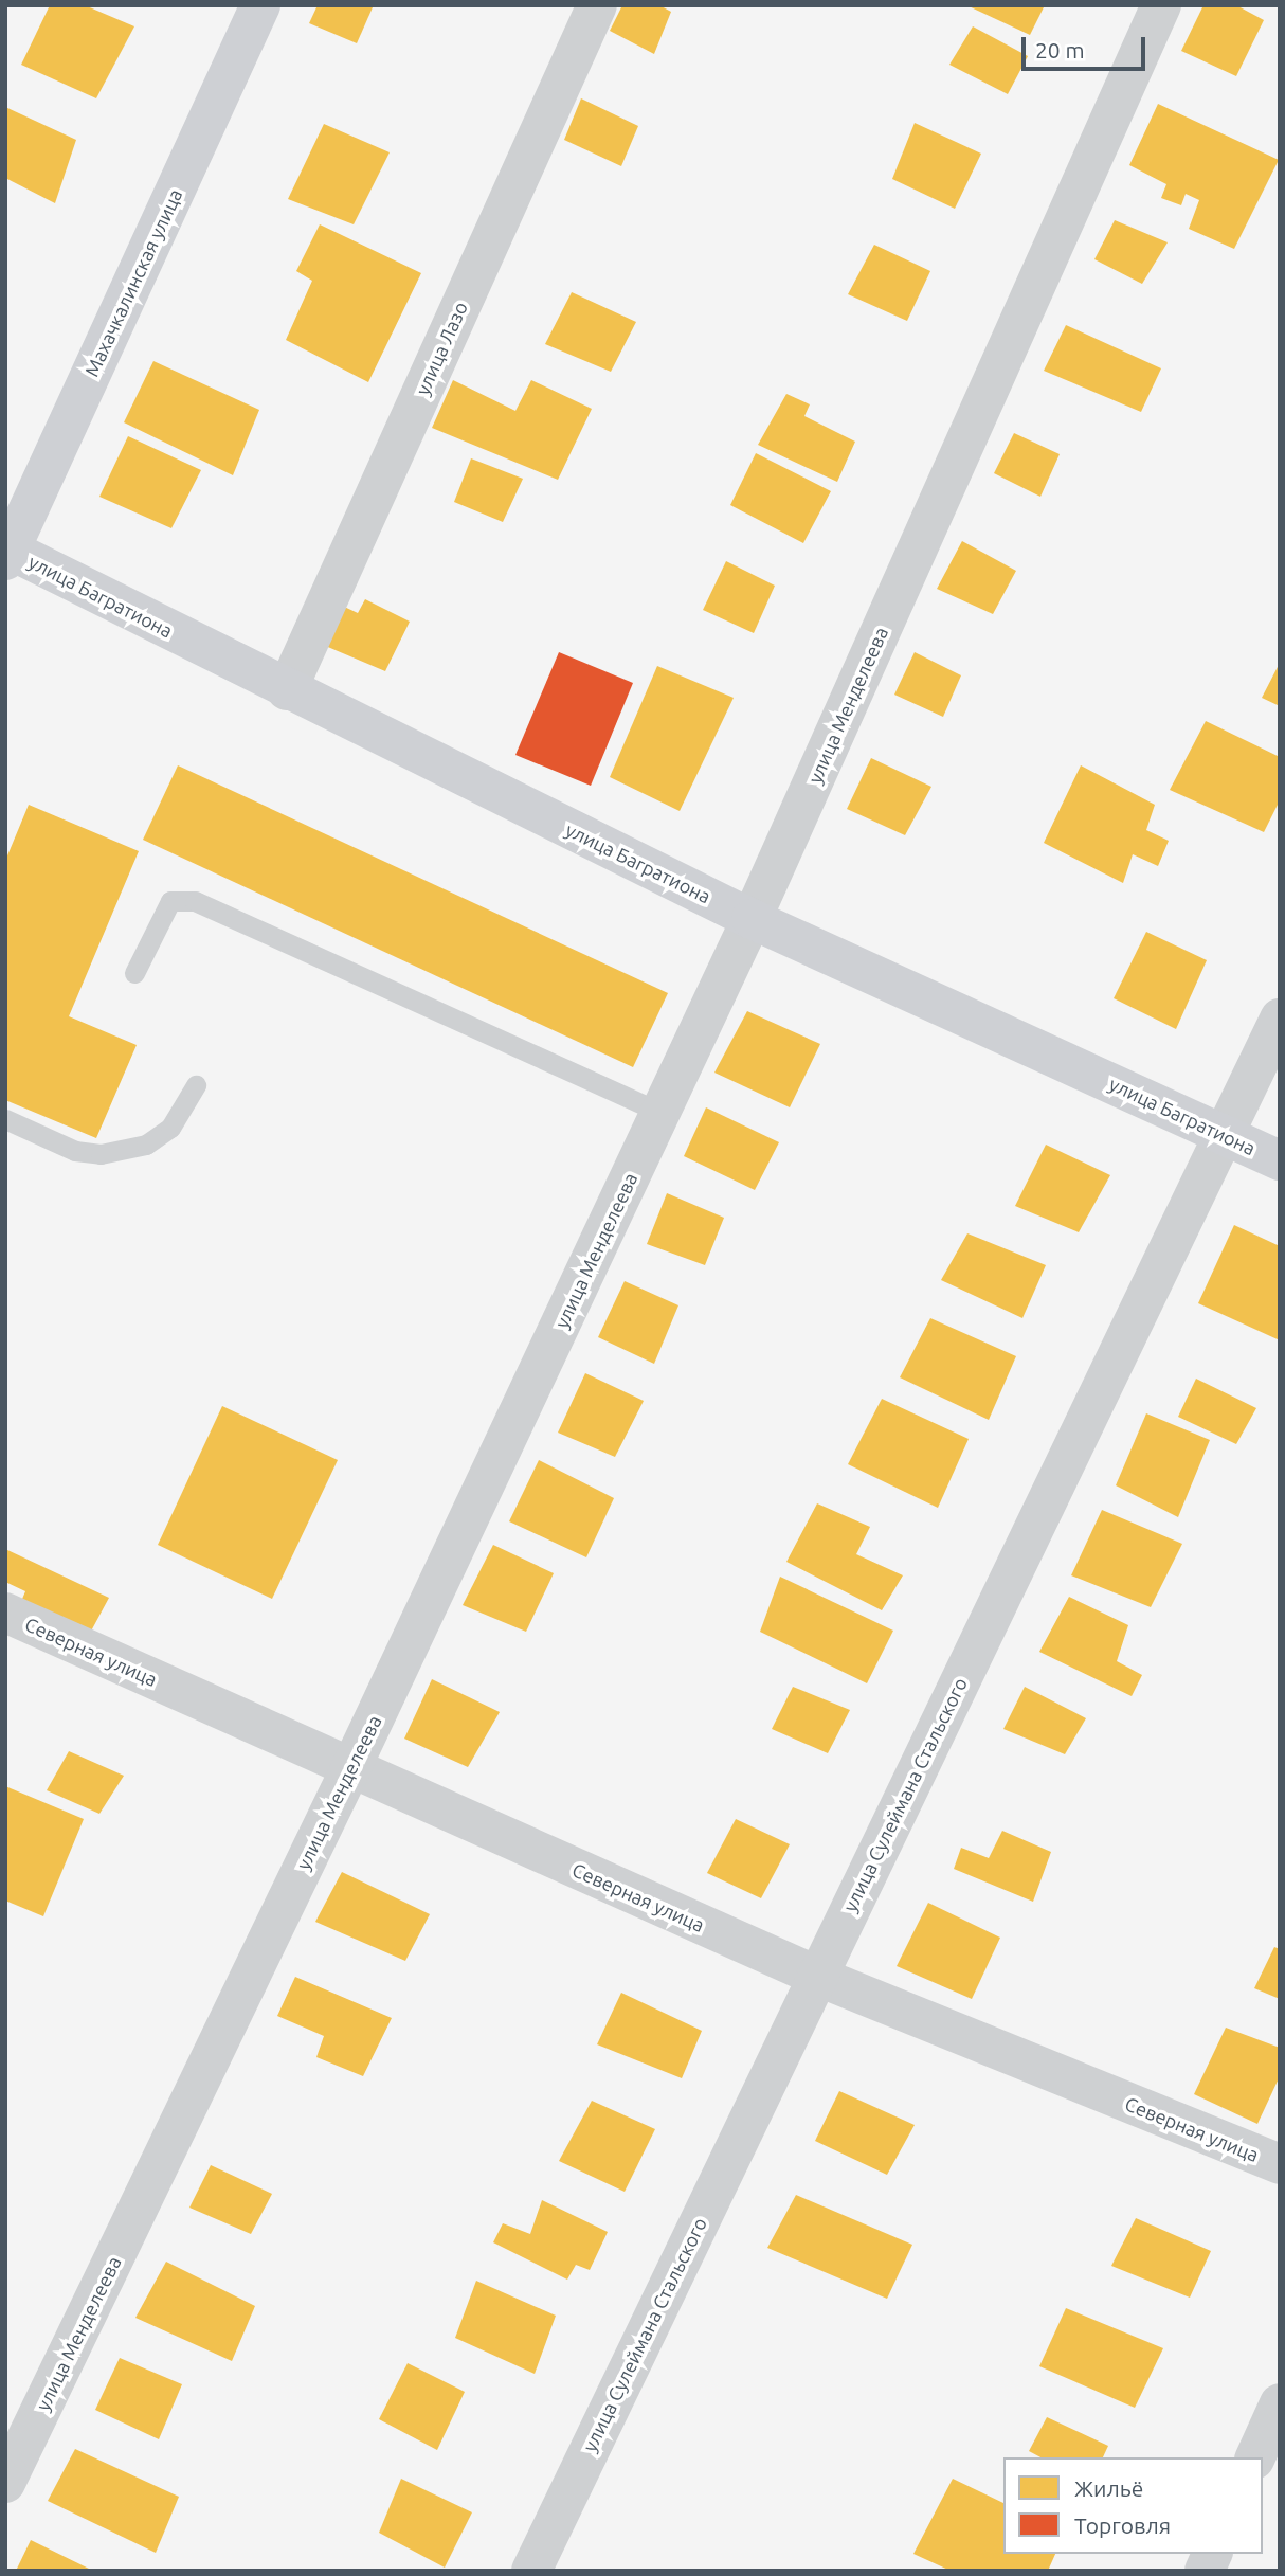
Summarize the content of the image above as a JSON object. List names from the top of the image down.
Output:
{
  "streets": {
    "street": [
      "Махачкалинская улица",
      "улица Лазо",
      "улица Багратиона",
      "улица Менделеева",
      "Северная улица",
      "улица Сулеймана Стальского"
    ]
  },
  "crossings": [
    ["Махачкалинская улица", "улица Багратиона"],
    ["улица Лазо", "улица Багратиона"],
    ["улица Багратиона", "улица Менделеева"],
    ["улица Багратиона", "улица Сулеймана Стальского"],
    ["улица Менделеева", "Северная улица"],
    ["Северная улица", "улица Сулеймана Стальского"]
  ],
  "legend": ["Жильё", "Торговля"],
  "scale_bar": "20 m"
}
